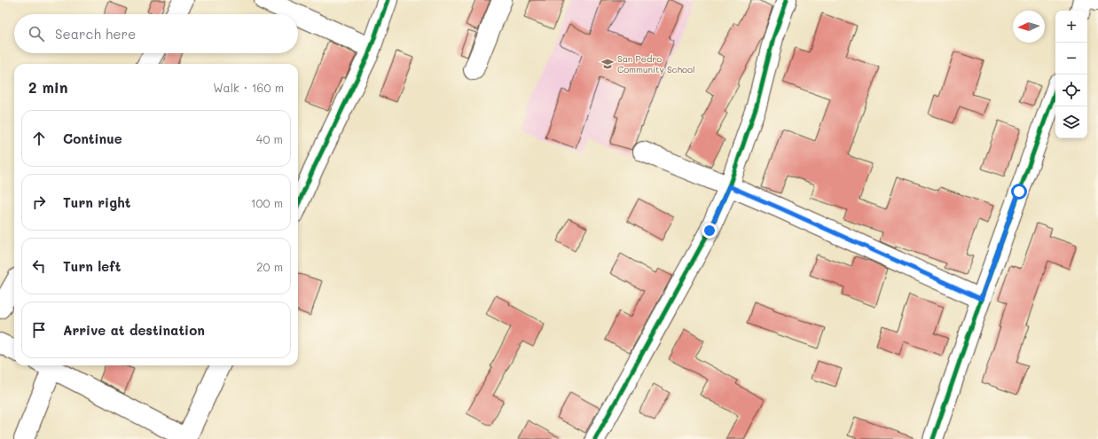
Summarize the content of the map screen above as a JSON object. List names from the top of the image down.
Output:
{
  "places": {
    "school or university": ["San Pedro Community School"]
  },
  "north": "left",
  "page": {
    "map_buttons": ["+", "−"],
    "search": "Search here",
    "heading": ["2 min", "Walk · 160 m"],
    "list": [
      ["Continue", "40 m"],
      ["Turn right", "100 m"],
      ["Turn left", "20 m"],
      "Arrive at destination"
    ]
  }
}
